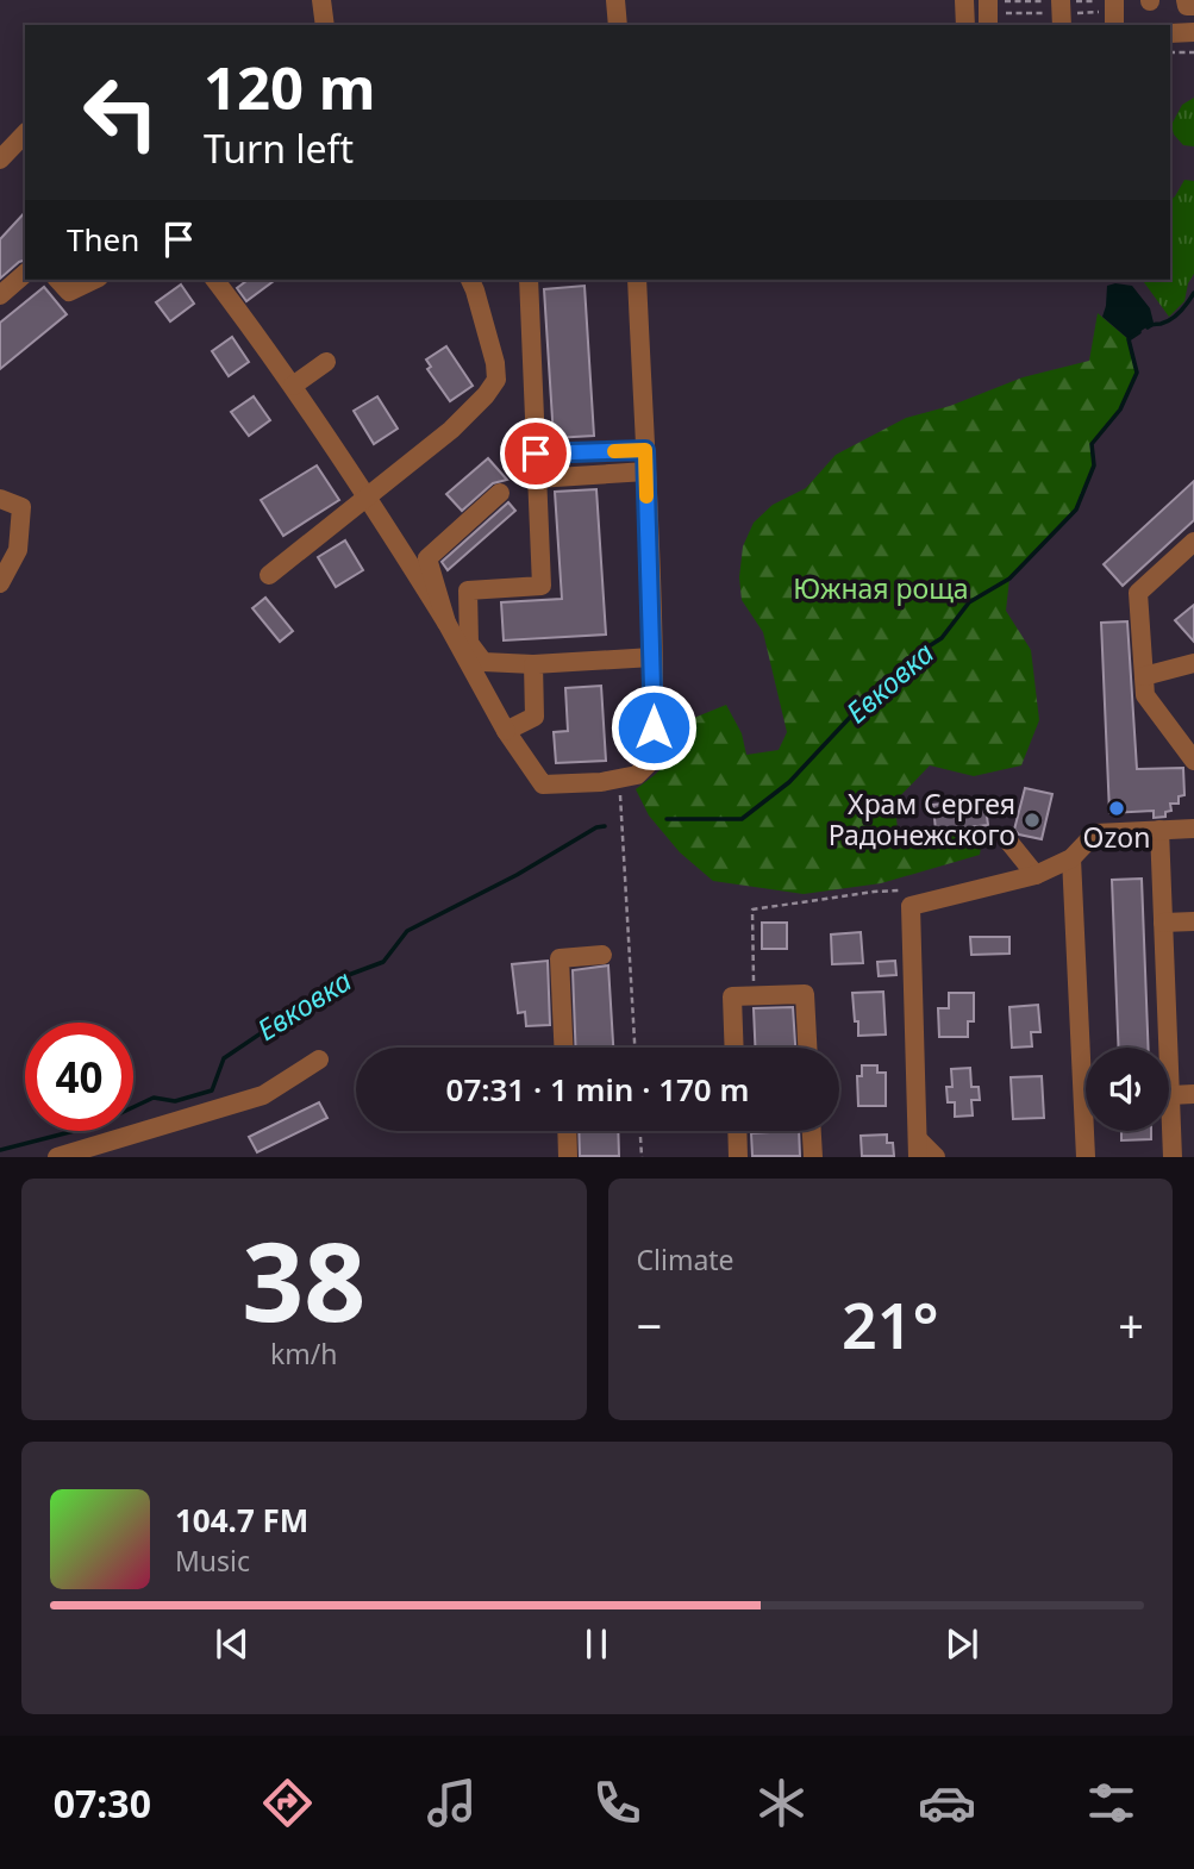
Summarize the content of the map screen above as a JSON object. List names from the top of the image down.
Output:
{
  "water": ["Евковка"],
  "parks": ["Южная роща"],
  "places": ["Ozon", "Храм Сергея Радонежского"],
  "page": {
    "turn": ["120 m", "Turn left"],
    "then": "Then",
    "limit": "40",
    "trip": "07:31 · 1 min · 170 m",
    "tile": [
      ["38", "km/h"],
      "Climate"
    ],
    "heat": ["−", "21°", "+"],
    "song": ["104.7 FM", "Music"],
    "tabs": "07:30"
  }
}
